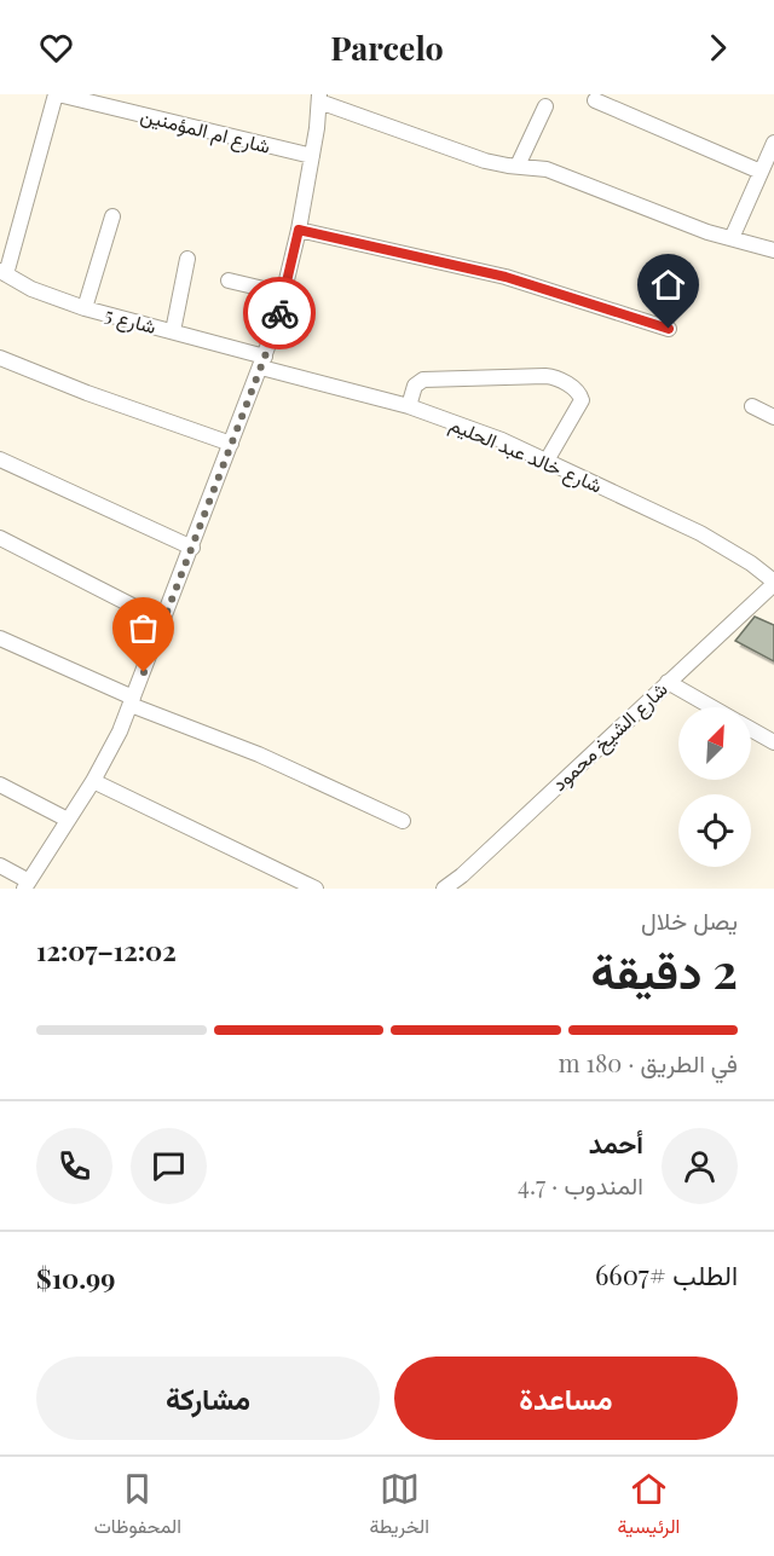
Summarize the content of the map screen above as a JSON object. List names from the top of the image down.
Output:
{
  "streets": {
    "street": [
      "شارع ام المؤمنين",
      "شارع 5",
      "شارع خالد عبد الحليم",
      "شارع الشيخ محمود"
    ]
  },
  "crossings": [
    ["شارع 5", "شارع خالد عبد الحليم"],
    ["شارع خالد عبد الحليم", "شارع الشيخ محمود"]
  ],
  "north": "top right",
  "page": {
    "header": "Parcelo",
    "heading": ["2 دقيقة", "يصل خلال", "12:02–12:07"],
    "panel": [
      "أحمد",
      "المندوب · 4.7",
      "الطلب #6607",
      "$10.99"
    ],
    "bar": "في الطريق · 180 m",
    "buttons": ["مساعدة", "مشاركة"],
    "tabs": ["الرئيسية", "الخريطة", "المحفوظات"]
  }
}
